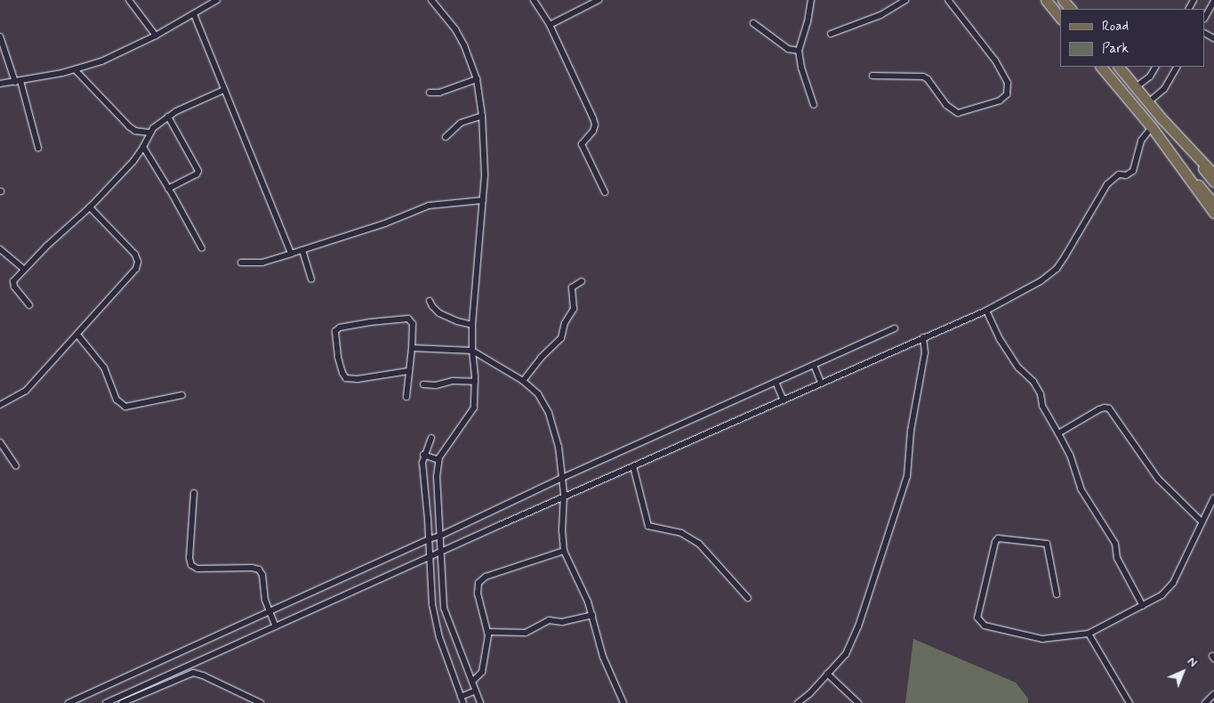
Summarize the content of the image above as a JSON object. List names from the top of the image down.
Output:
{
  "legend": ["Road", "Park"],
  "north": "top right"
}
